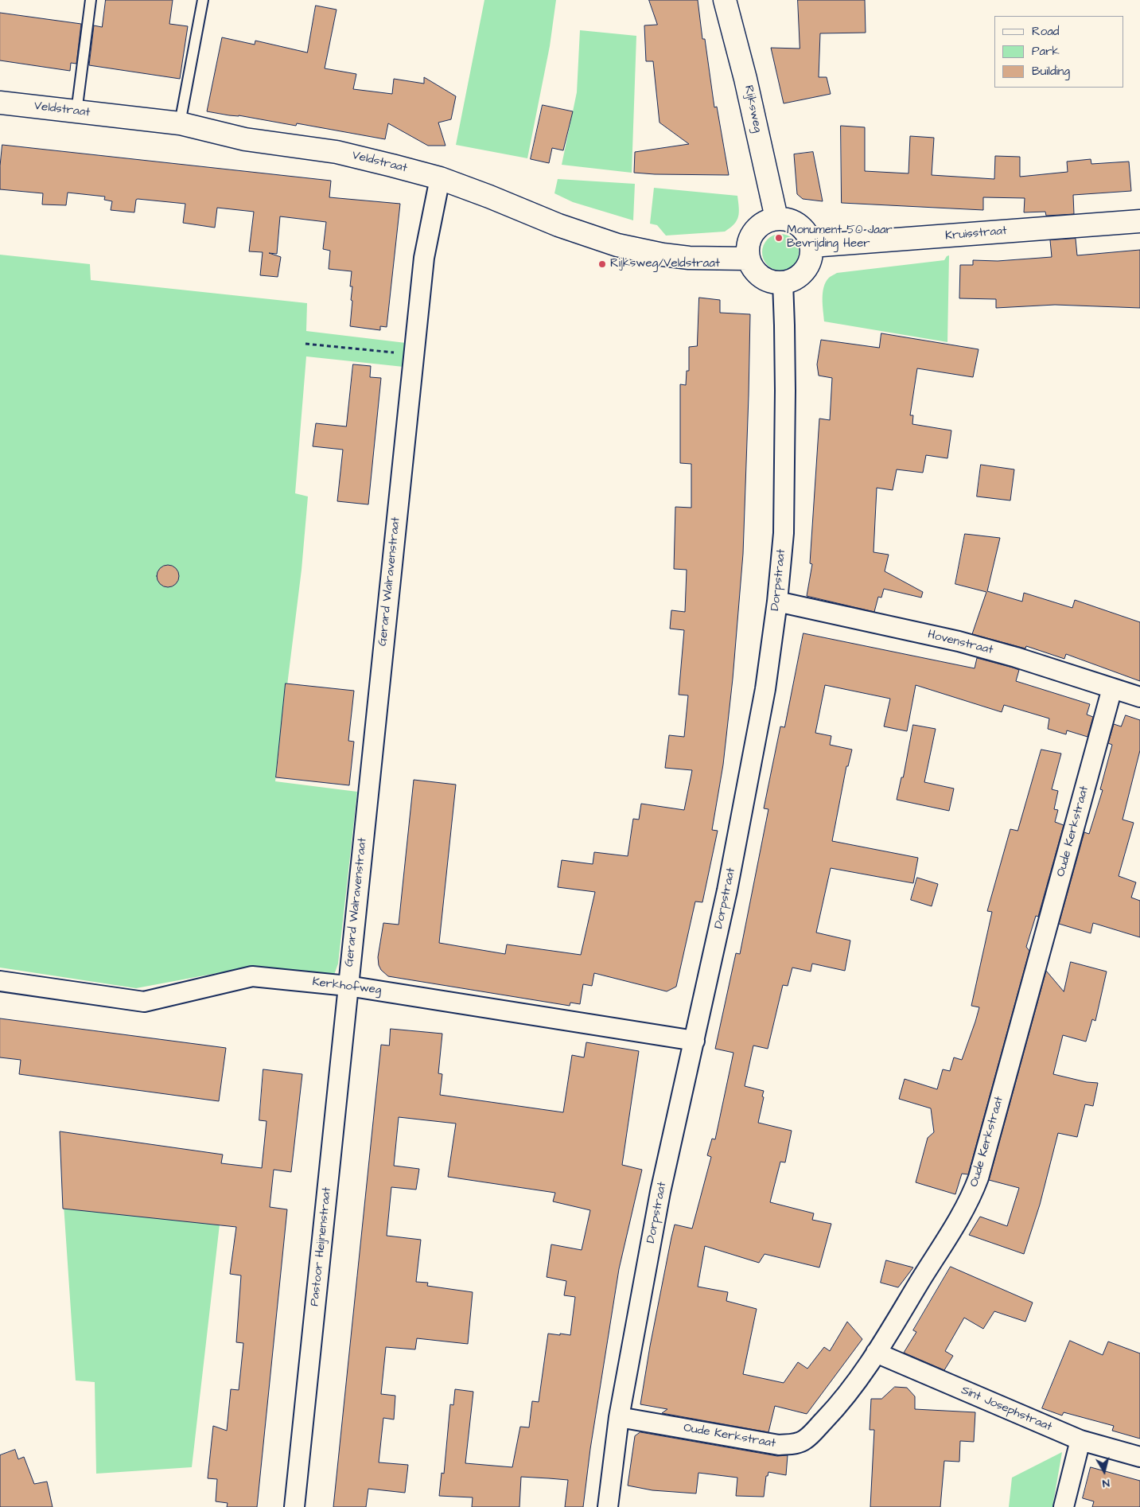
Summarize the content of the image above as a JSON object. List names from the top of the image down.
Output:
{
  "streets": {
    "street": [
      "Rijksweg",
      "Veldstraat",
      "Kruisstraat",
      "Dorpstraat",
      "Gerard Walravenstraat",
      "Hovenstraat",
      "Oude Kerkstraat",
      "Kerkhofweg",
      "Pastoor Heijnenstraat",
      "Sint Josephstraat"
    ]
  },
  "crossings": [
    ["Rijksweg", "Veldstraat"],
    ["Rijksweg", "Kruisstraat"],
    ["Rijksweg", "Dorpstraat"],
    ["Veldstraat", "Kruisstraat"],
    ["Veldstraat", "Dorpstraat"],
    ["Veldstraat", "Gerard Walravenstraat"],
    ["Kruisstraat", "Dorpstraat"],
    ["Dorpstraat", "Hovenstraat"],
    ["Dorpstraat", "Oude Kerkstraat"],
    ["Dorpstraat", "Kerkhofweg"],
    ["Gerard Walravenstraat", "Kerkhofweg"],
    ["Gerard Walravenstraat", "Pastoor Heijnenstraat"],
    ["Hovenstraat", "Oude Kerkstraat"],
    ["Oude Kerkstraat", "Sint Josephstraat"],
    ["Kerkhofweg", "Pastoor Heijnenstraat"]
  ],
  "places": ["Monument 50 Jaar Bevrijding Heer", "Rijksweg/Veldstraat"],
  "legend": ["Road", "Park", "Building"],
  "north": "bottom"
}
